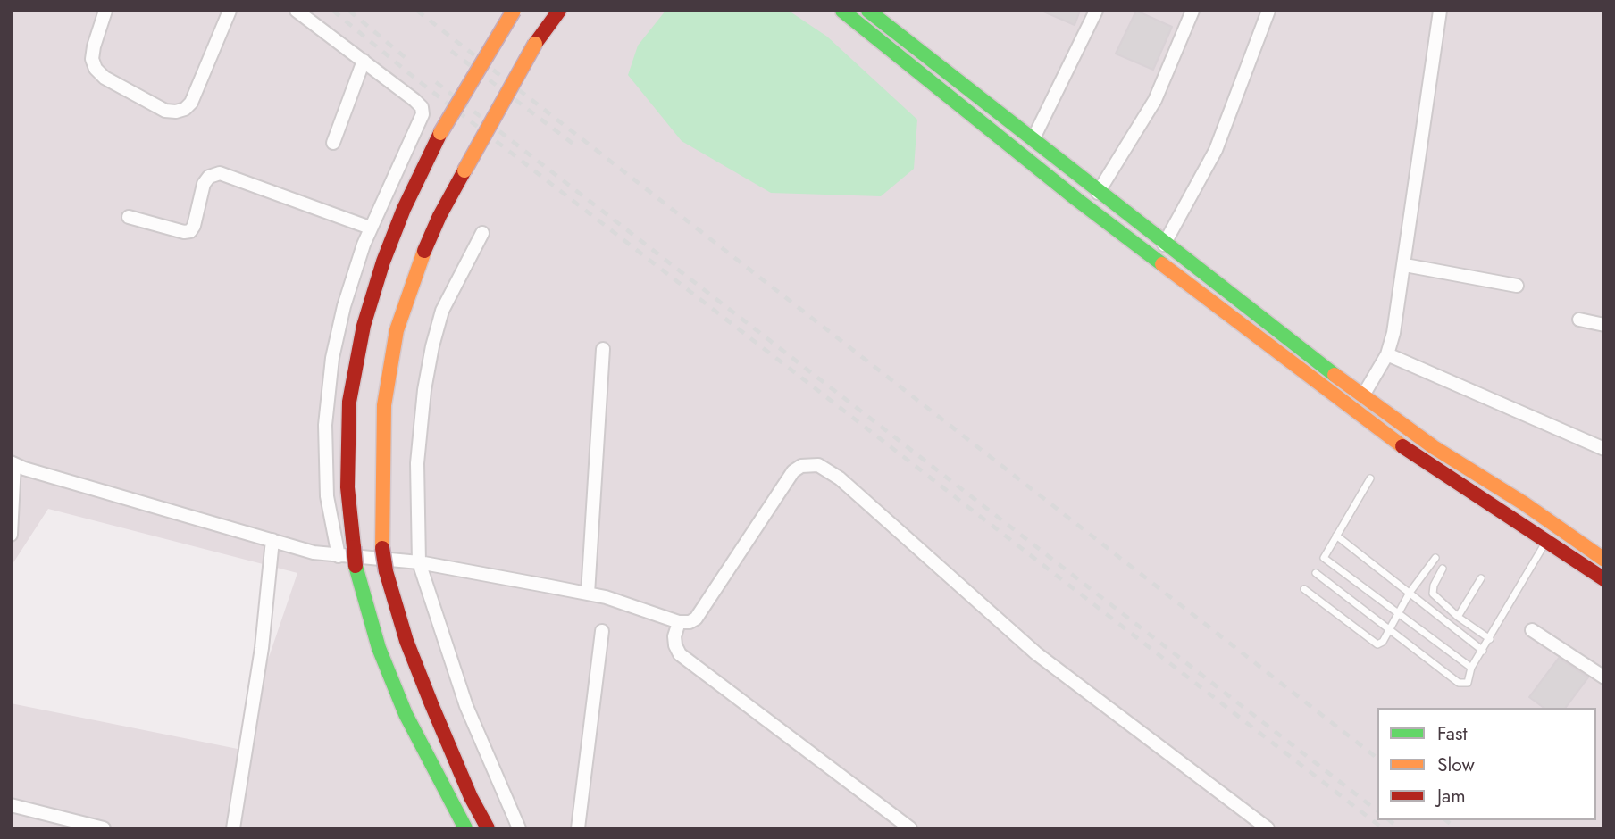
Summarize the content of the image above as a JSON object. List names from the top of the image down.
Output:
{
  "legend": ["Fast", "Slow", "Jam"]
}
